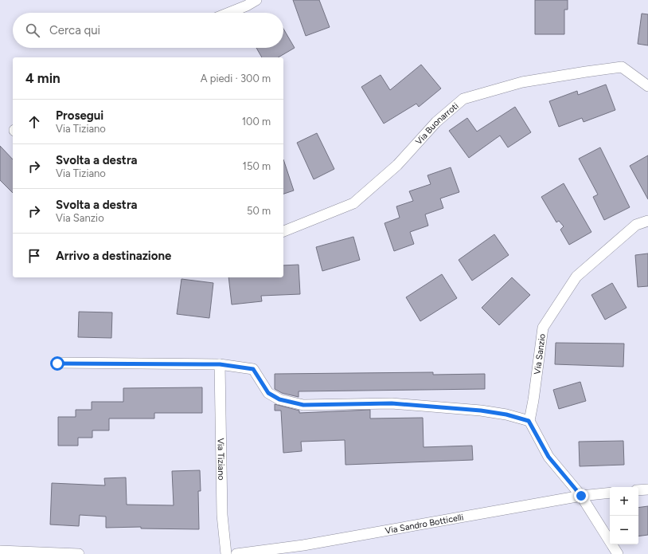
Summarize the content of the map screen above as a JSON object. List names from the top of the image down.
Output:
{
  "streets": {
    "street": [
      "Via Buonarroti",
      "Via Sanzio",
      "Via Tiziano",
      "Via Sandro Botticelli"
    ]
  },
  "page": {
    "search": "Cerca qui",
    "heading": ["4 min", "A piedi · 300 m"],
    "list": [
      ["Prosegui", "Via Tiziano", "100 m"],
      ["Svolta a destra", "Via Tiziano", "150 m"],
      ["Svolta a destra", "Via Sanzio", "50 m"],
      "Arrivo a destinazione"
    ],
    "map_buttons": ["+", "−"]
  }
}
